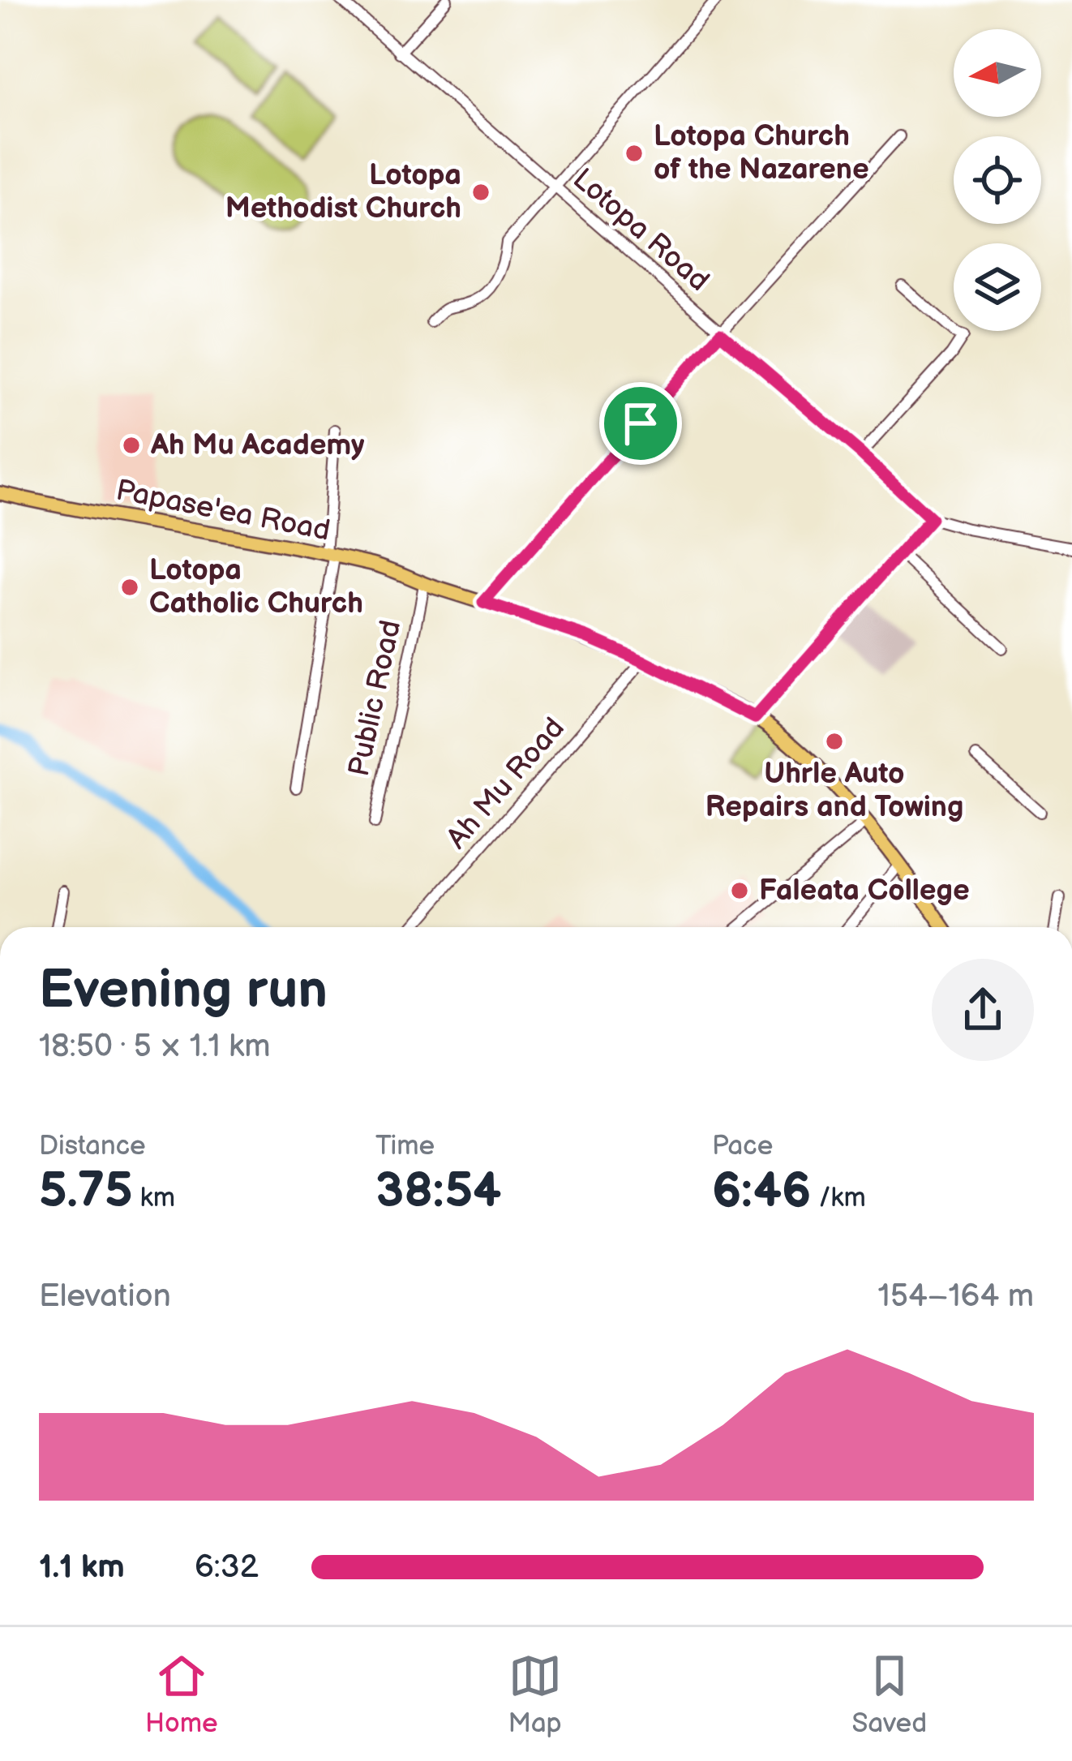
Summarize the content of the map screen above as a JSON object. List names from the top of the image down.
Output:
{
  "streets": {
    "main road": ["Papase'ea Road"],
    "street": ["Lotopa Road", "Public Road", "Ah Mu Road"]
  },
  "crossings": [
    ["Papase'ea Road", "Public Road"],
    ["Papase'ea Road", "Ah Mu Road"]
  ],
  "places": [
    "Lotopa Church of the Nazarene",
    "Lotopa Methodist Church",
    "Ah Mu Academy",
    "Lotopa Catholic Church",
    "Uhrle Auto Repairs and Towing",
    "Faleata College"
  ],
  "north": "left",
  "page": {
    "heading": ["Evening run", "18:50 · 5 × 1.1 km"],
    "stats": [
      ["Distance", "5.75 km"],
      ["Time", "38:54"],
      ["Pace", "6:46 /km"]
    ],
    "chart": ["Elevation", "154–164 m"],
    "list": [
      {
        "name": "1.1 km",
        "note": "6:32"
      }
    ],
    "tabs": ["Home", "Map", "Saved"]
  }
}
